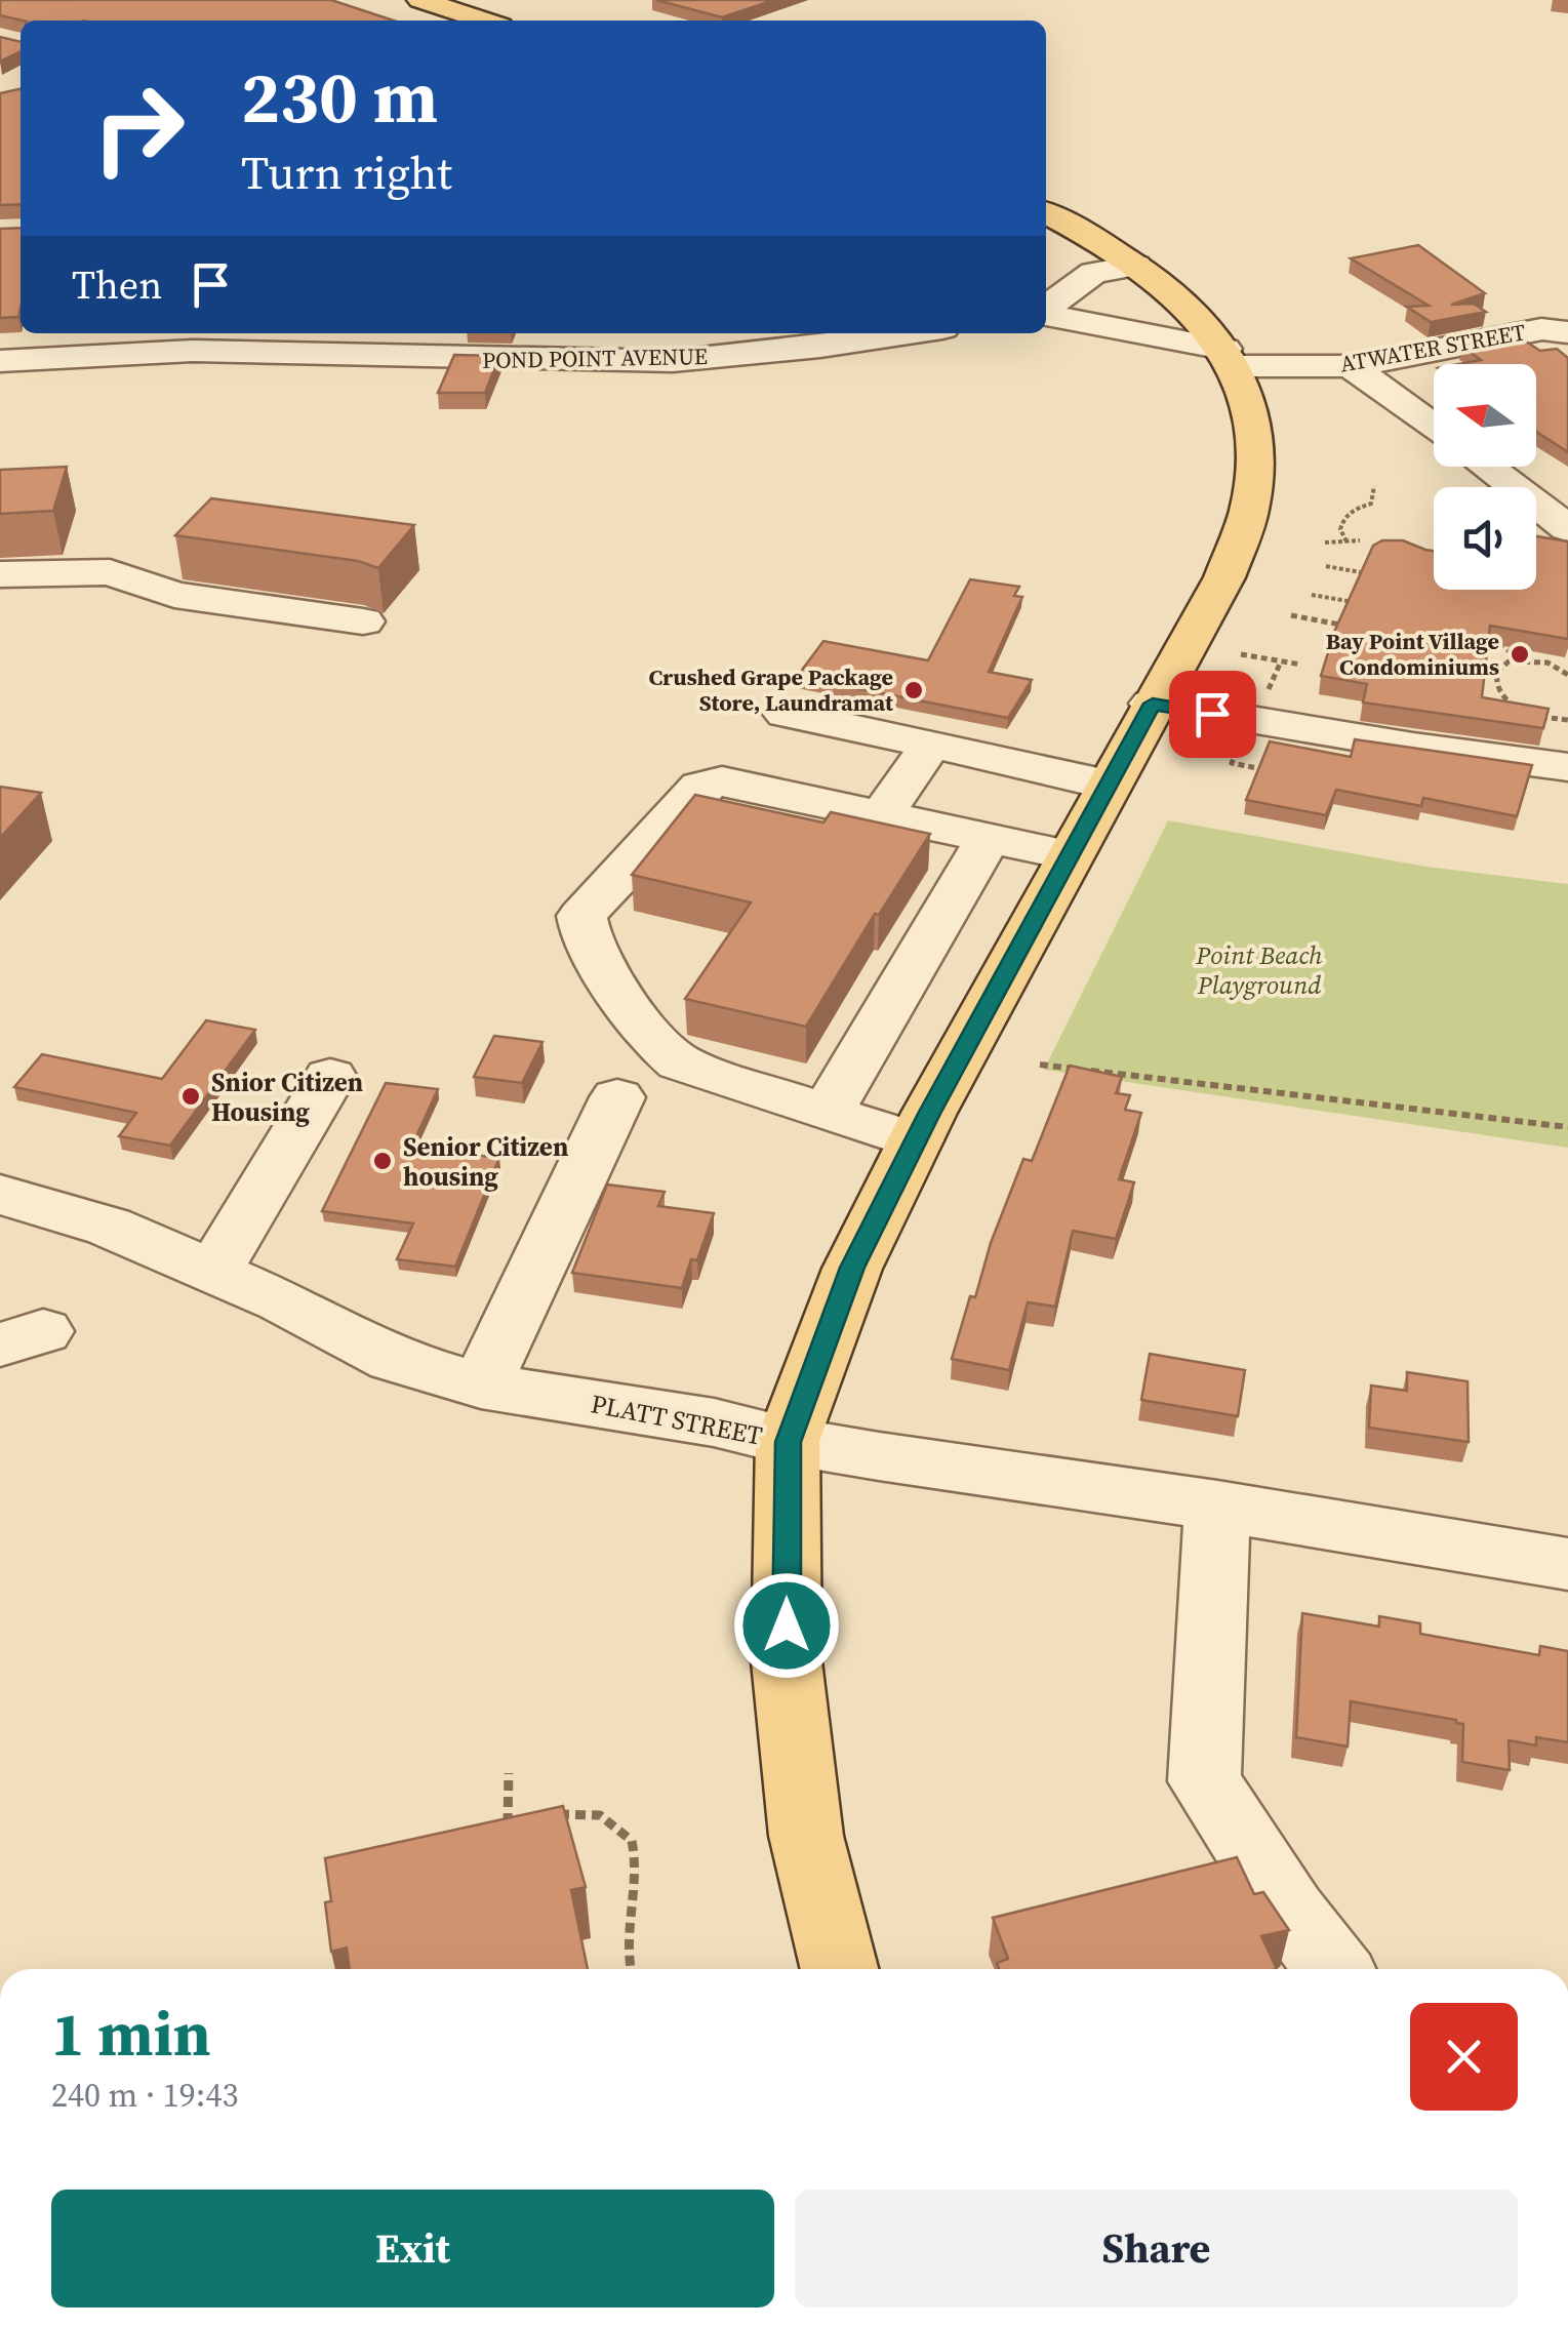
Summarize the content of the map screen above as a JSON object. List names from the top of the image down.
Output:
{
  "streets": {
    "street": ["ATWATER STREET", "POND POINT AVENUE", "PLATT STREET"]
  },
  "parks": ["Point Beach Playground"],
  "places": [
    "Bay Point Village Condominiums",
    "Crushed Grape Package Store, Laundramat",
    "Snior Citizen Housing",
    "Senior Citizen housing"
  ],
  "north": "left",
  "page": {
    "turn": ["230 m", "Turn right"],
    "then": "Then",
    "heading": ["1 min", "240 m · 19:43"],
    "buttons": ["Exit", "Share"]
  }
}
